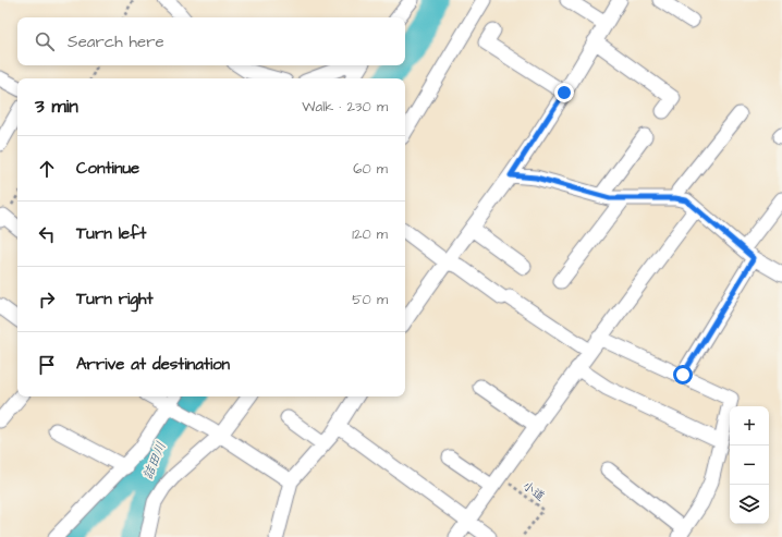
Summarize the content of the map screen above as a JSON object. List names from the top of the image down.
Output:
{
  "streets": {
    "path": ["小道"]
  },
  "water": ["詰田川"],
  "page": {
    "search": "Search here",
    "heading": ["3 min", "Walk · 230 m"],
    "list": [
      ["Continue", "60 m"],
      ["Turn left", "120 m"],
      ["Turn right", "50 m"],
      "Arrive at destination"
    ],
    "map_buttons": ["+", "−"]
  }
}
